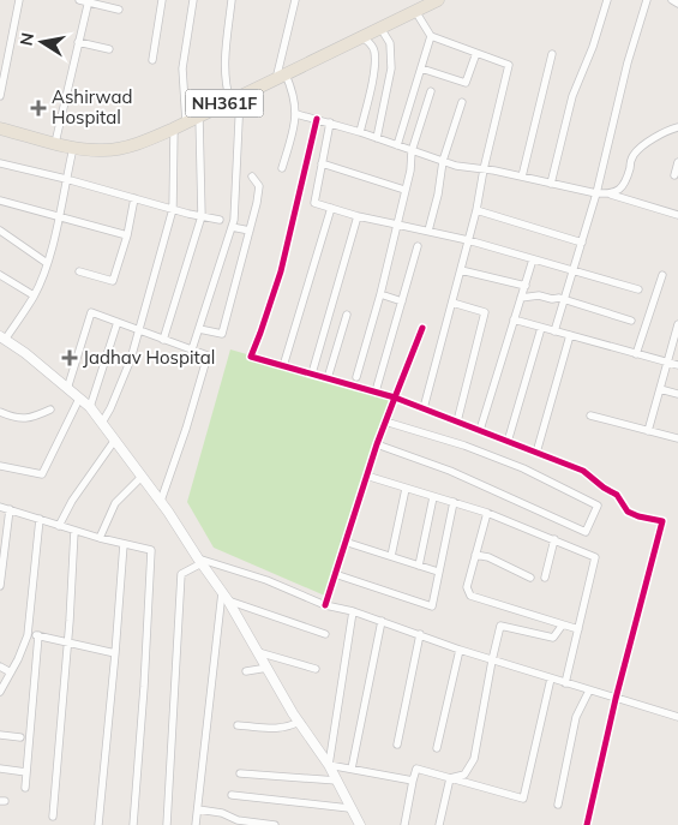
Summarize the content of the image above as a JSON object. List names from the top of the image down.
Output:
{
  "streets": {
    "highway": ["NH361F"]
  },
  "places": {
    "health": ["Ashirwad Hospital", "Jadhav Hospital"]
  },
  "north": "left"
}
